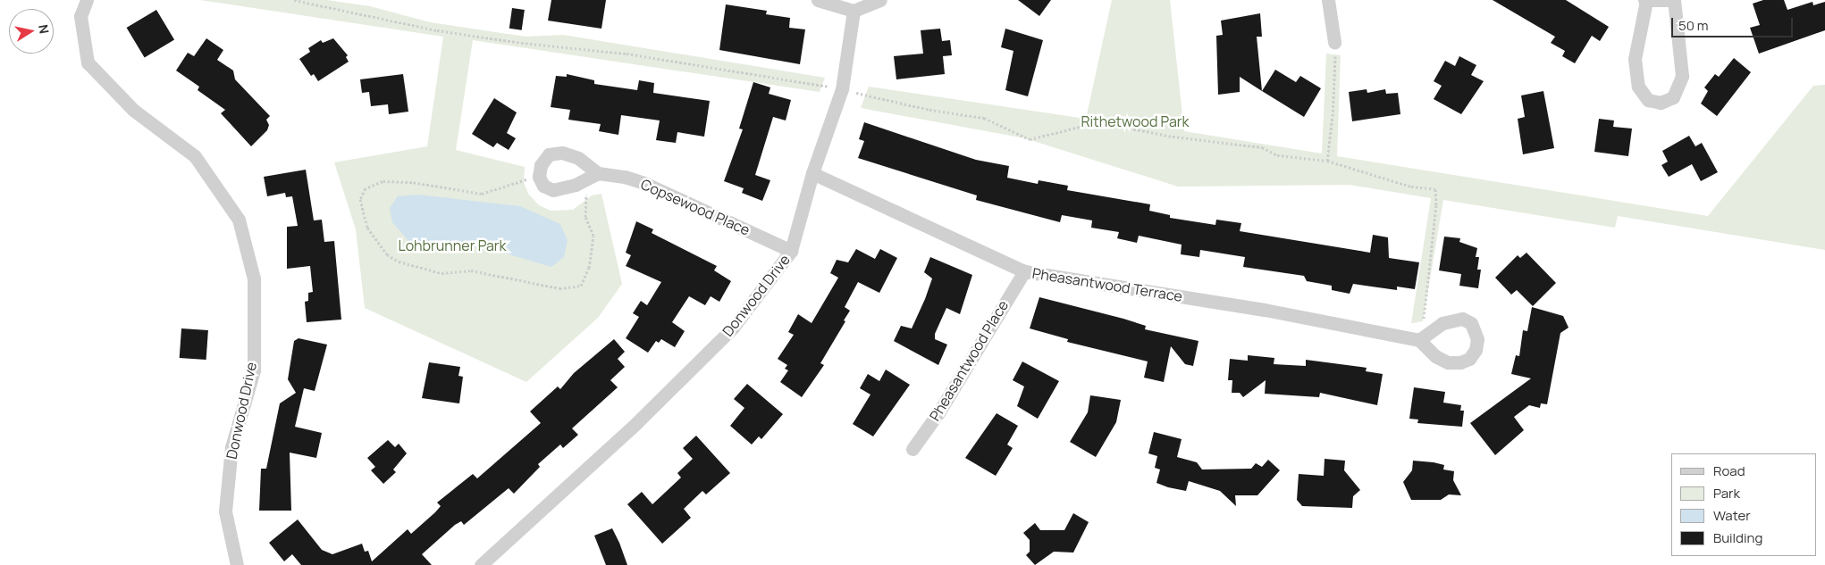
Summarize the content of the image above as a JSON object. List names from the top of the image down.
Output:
{
  "streets": {
    "street": [
      "Copsewood Place",
      "Pheasantwood Terrace",
      "Donwood Drive",
      "Pheasantwood Place"
    ]
  },
  "crossings": [
    ["Copsewood Place", "Donwood Drive"],
    ["Pheasantwood Terrace", "Donwood Drive"],
    ["Pheasantwood Terrace", "Pheasantwood Place"]
  ],
  "parks": ["Rithetwood Park", "Lohbrunner Park"],
  "legend": [
    "Road",
    "Park",
    "Water",
    "Building"
  ],
  "scale_bar": "50 m",
  "north": "right"
}
